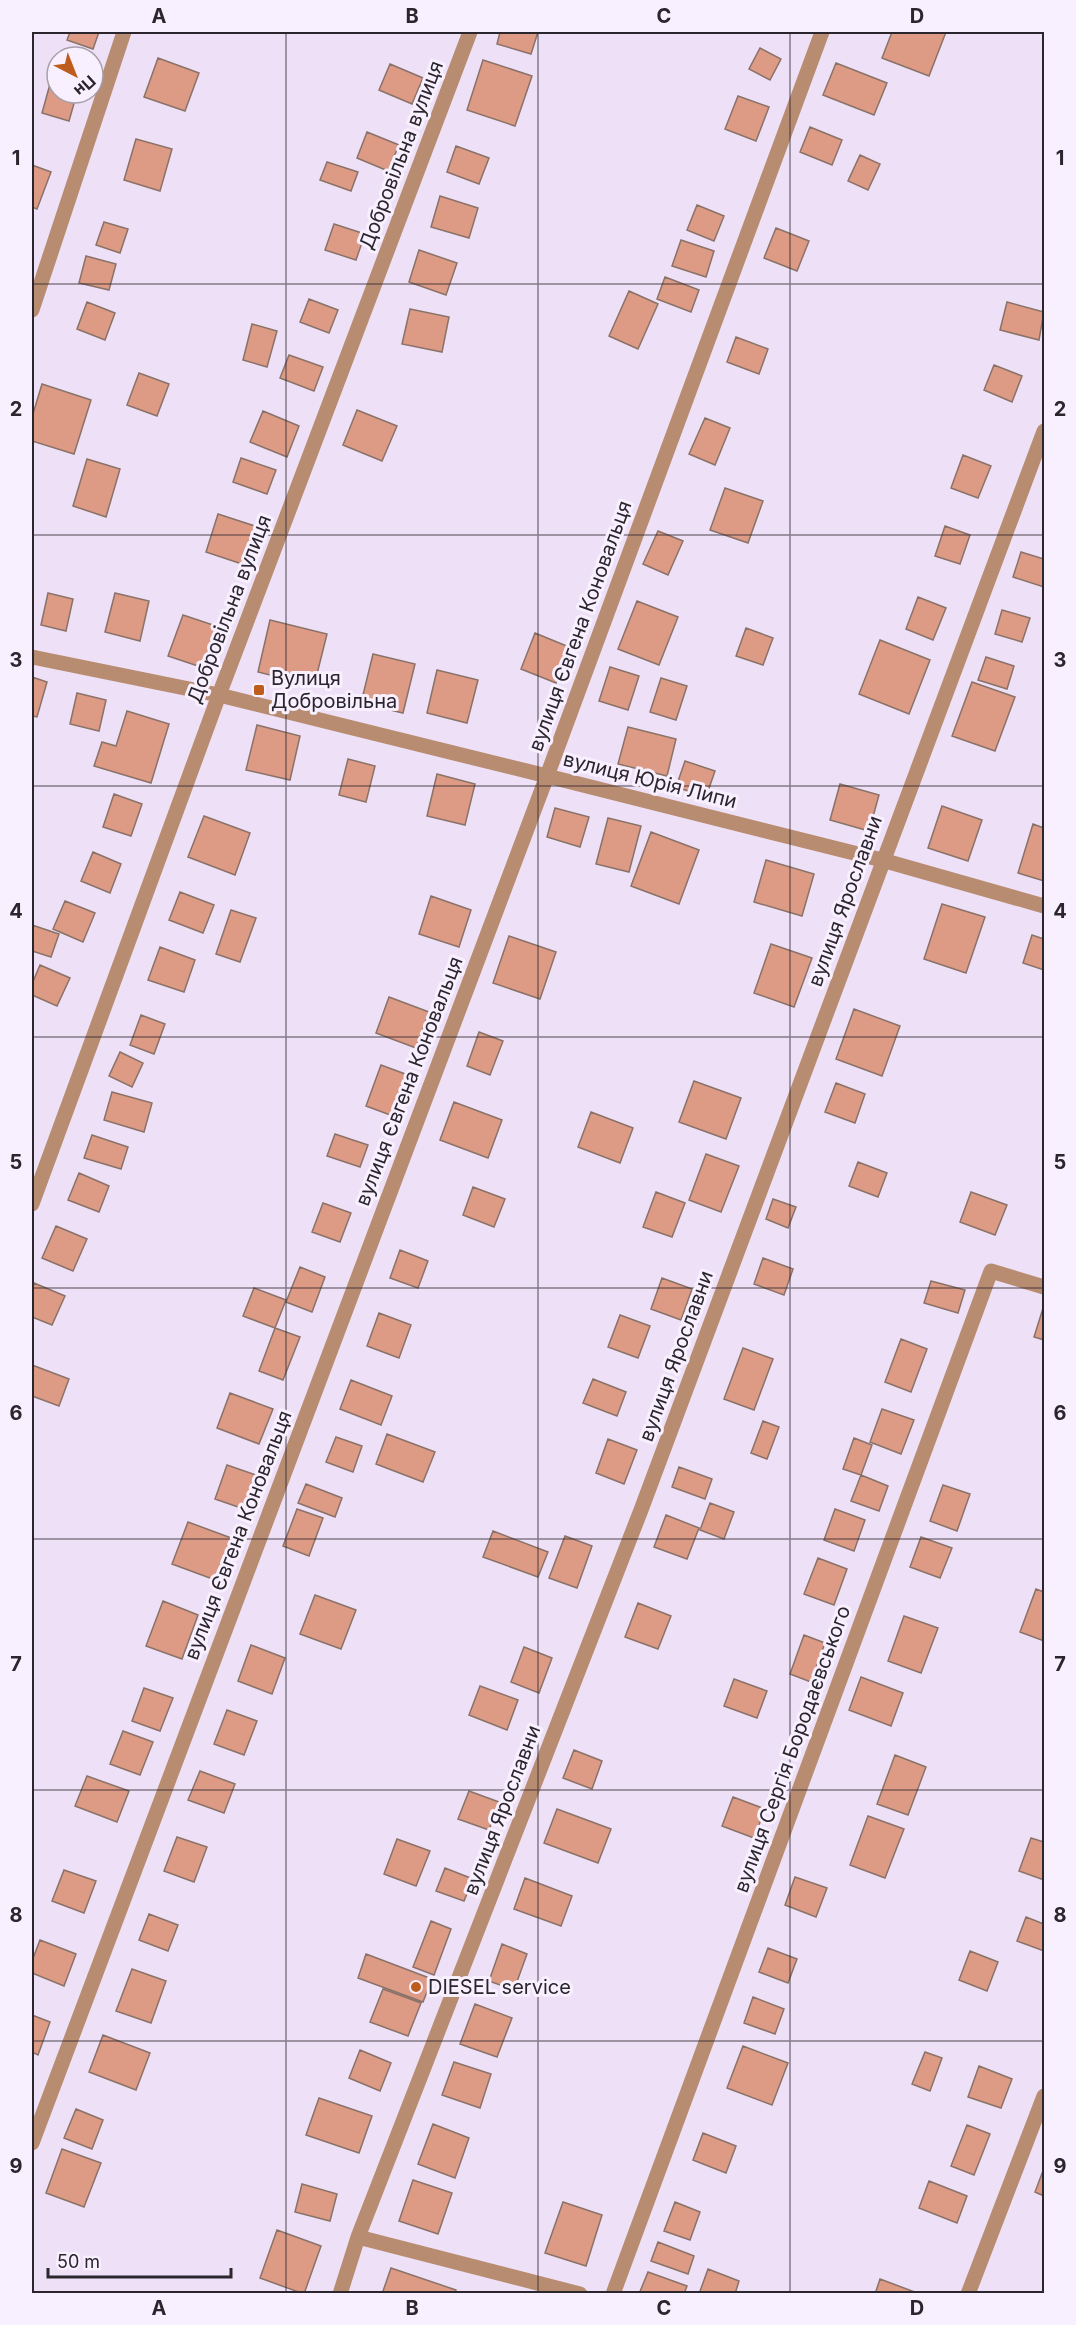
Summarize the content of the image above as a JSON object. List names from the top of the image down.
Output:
{
  "streets": {
    "street": [
      "Добровільна вулиця",
      "вулиця Євгена Коновальця",
      "вулиця Юрія Липи",
      "вулиця Ярославни",
      "вулиця Сергія Бородаєвського"
    ]
  },
  "crossings": [
    ["Добровільна вулиця", "вулиця Юрія Липи"],
    ["вулиця Євгена Коновальця", "вулиця Юрія Липи"],
    ["вулиця Юрія Липи", "вулиця Ярославни"]
  ],
  "places": {
    "transit": ["Вулиця Добровільна"],
    "other": ["DIESEL service"]
  },
  "scale_bar": "50 m",
  "north": "bottom right",
  "grid": {
    "columns": [
      "A",
      "B",
      "C",
      "D"
    ],
    "rows": [
      "1",
      "2",
      "3",
      "4",
      "5",
      "6",
      "7",
      "8",
      "9"
    ]
  }
}
